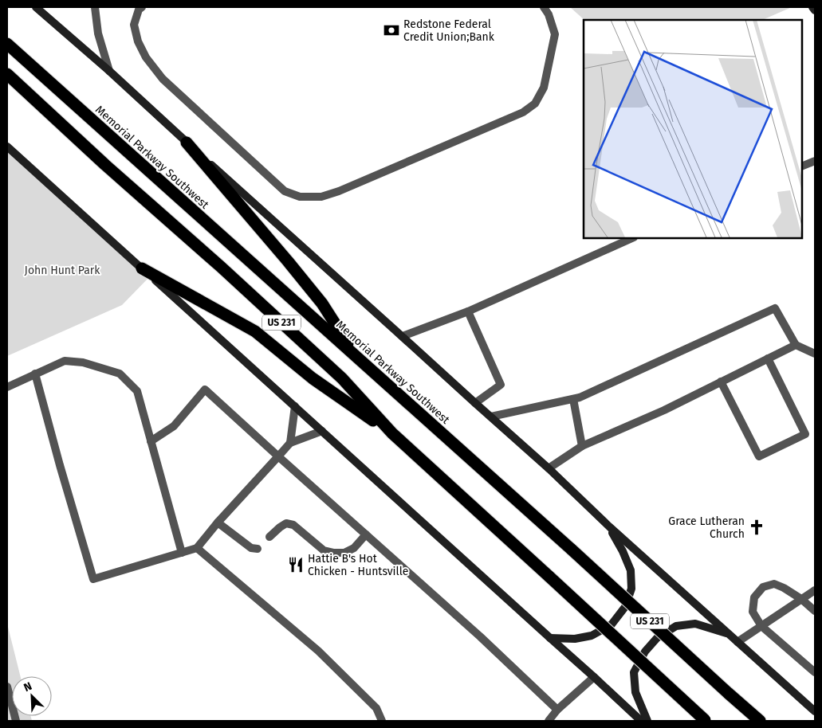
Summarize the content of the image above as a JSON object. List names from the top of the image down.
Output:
{
  "streets": {
    "highway": ["Memorial Parkway Southwest", "US 231"]
  },
  "parks": ["John Hunt Park"],
  "places": {
    "bank": ["Redstone Federal Credit Union;Bank"],
    "church": ["Grace Lutheran Church"],
    "restaurant": ["Hattie B's Hot Chicken - Huntsville"]
  },
  "north": "top left"
}
